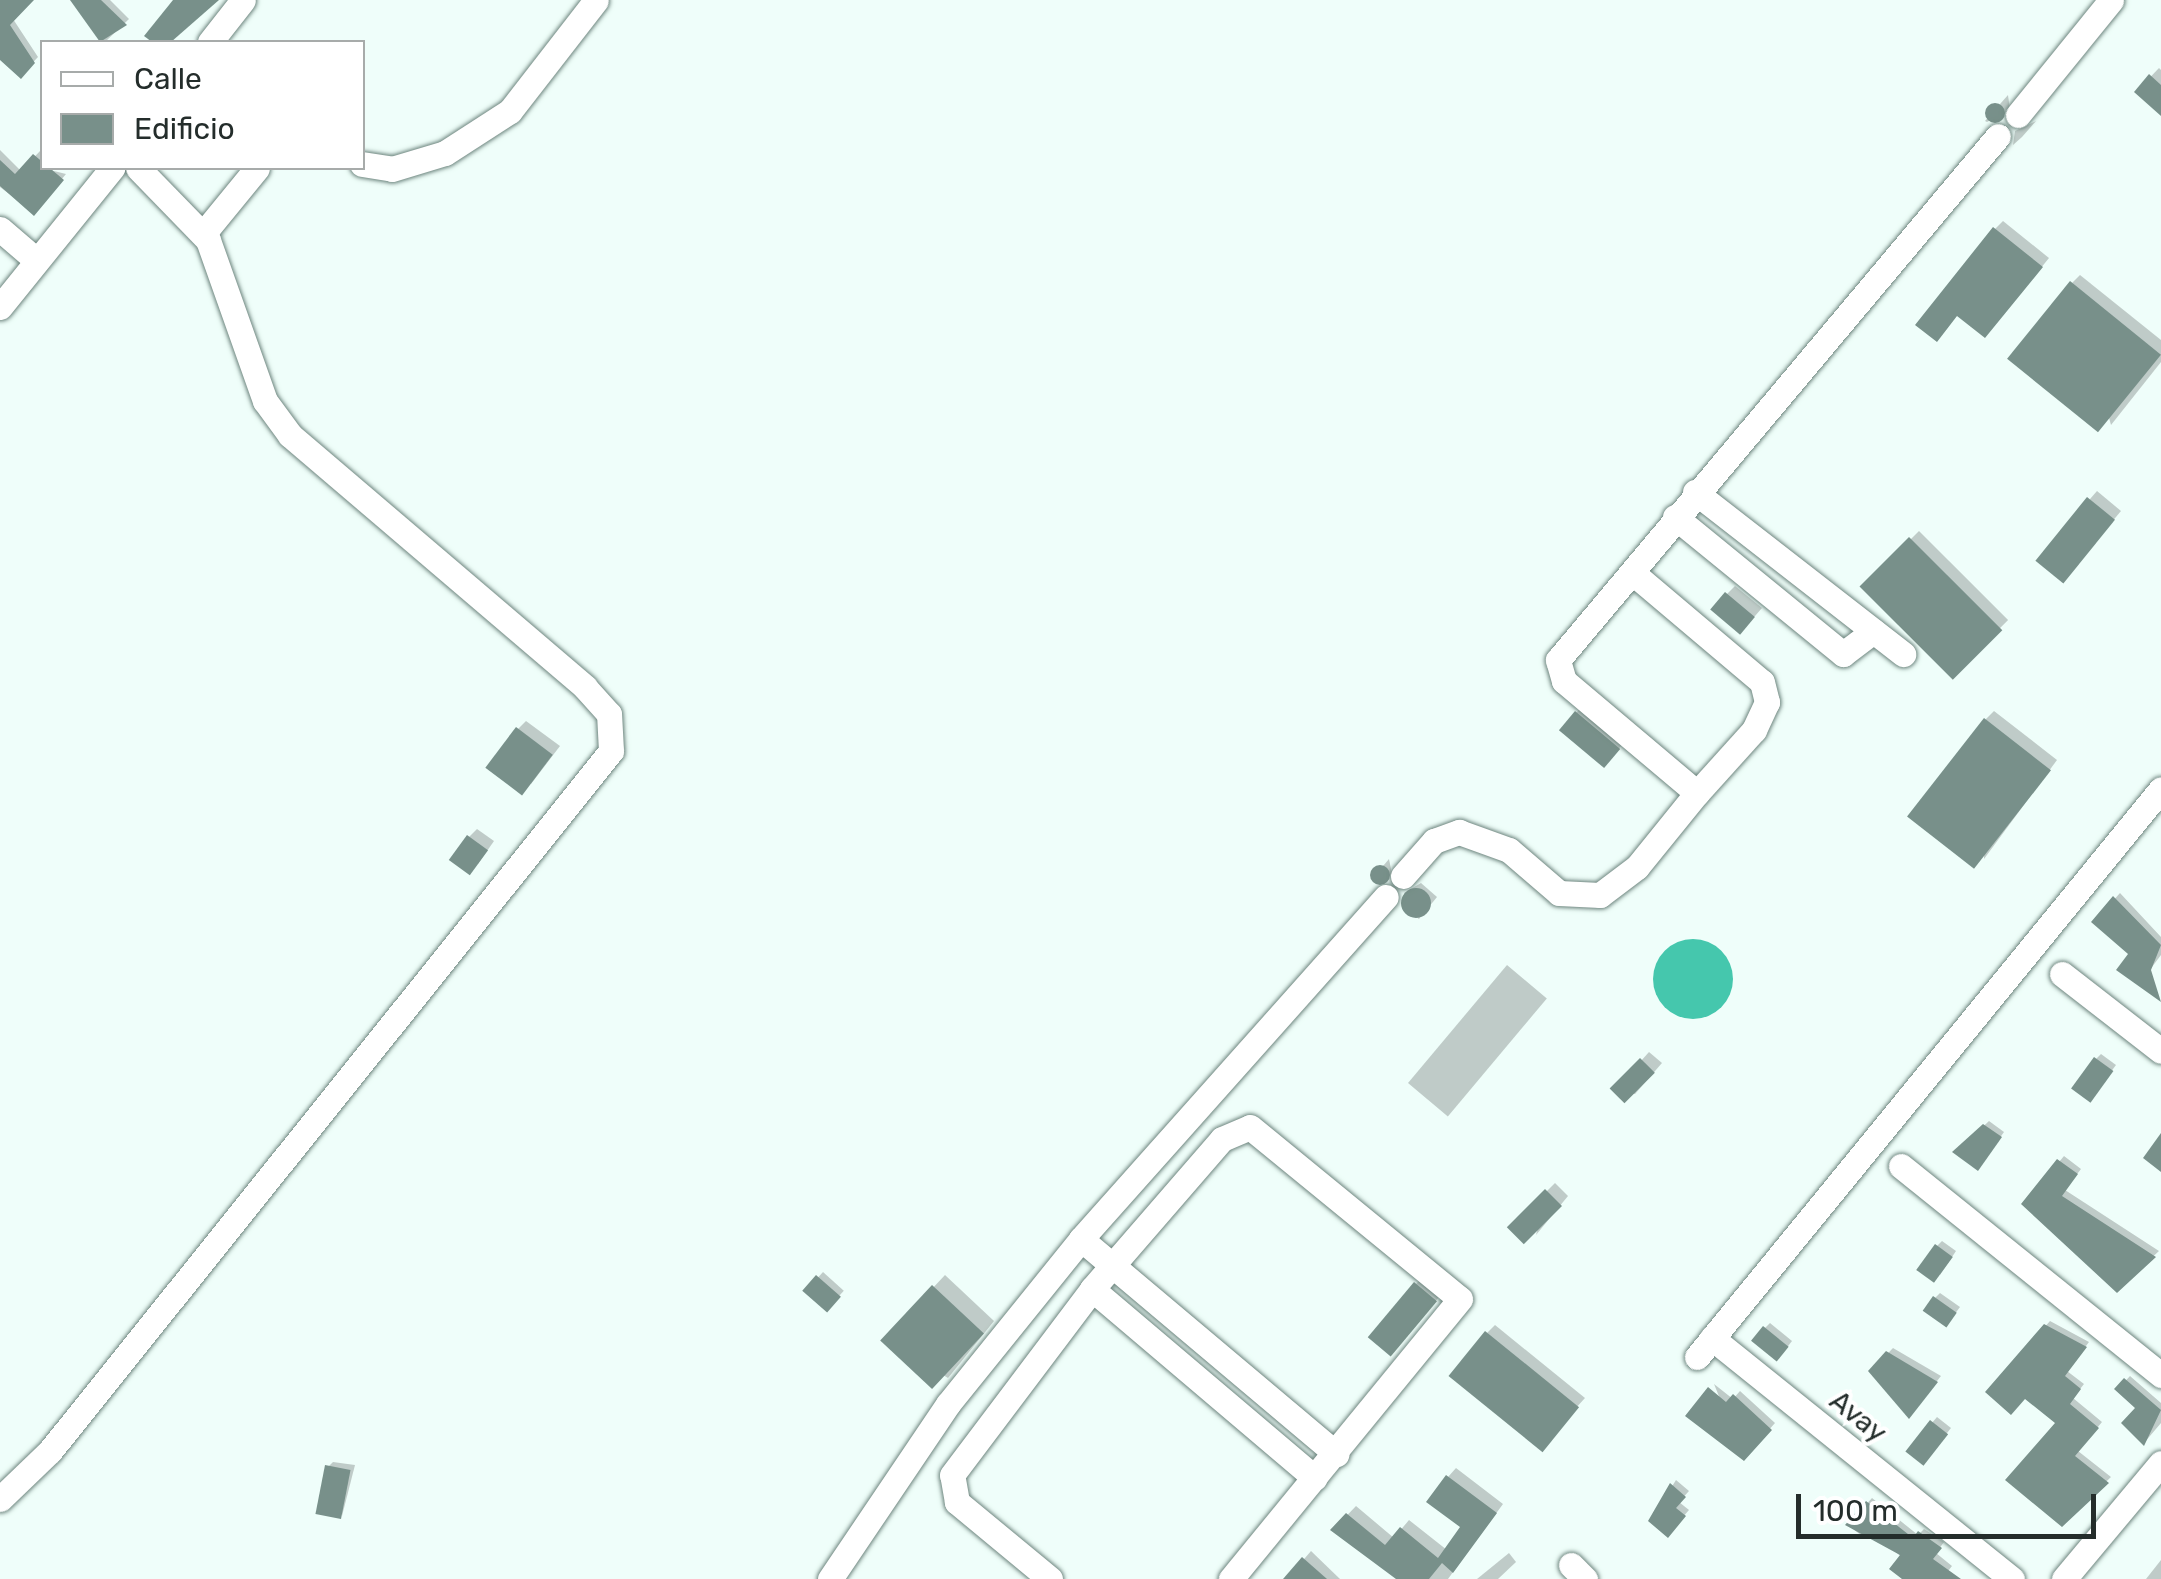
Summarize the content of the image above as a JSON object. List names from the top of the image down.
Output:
{
  "streets": {
    "street": ["Avay"]
  },
  "legend": ["Calle", "Edificio"],
  "scale_bar": "100 m"
}
